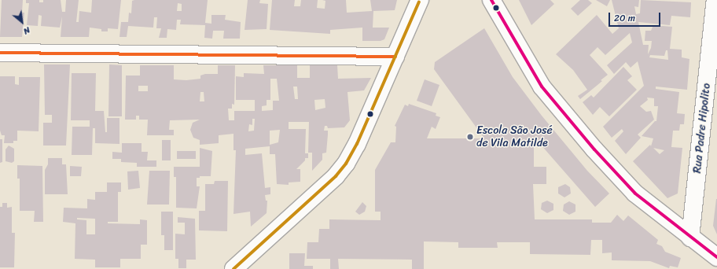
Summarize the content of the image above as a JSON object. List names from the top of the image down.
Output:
{
  "streets": {
    "street": ["Rua Padre Hipolito"]
  },
  "places": ["Escola São José de Vila Matilde"],
  "scale_bar": "20 m",
  "north": "bottom right"
}
